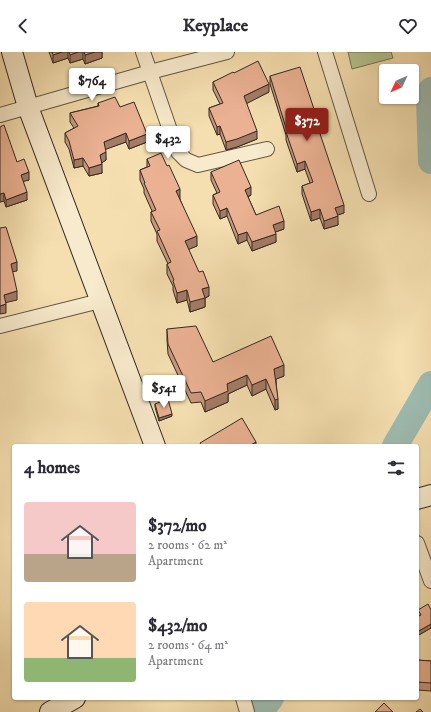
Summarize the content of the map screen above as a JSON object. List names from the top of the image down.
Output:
{
  "north": "bottom left",
  "page": {
    "header": "Keyplace",
    "price": [
      "$764",
      "$372",
      "$432",
      "$541"
    ],
    "heading": "4 homes",
    "list": [
      {
        "name": "$372/mo",
        "note": "2 rooms · 62 m² · Apartment"
      },
      {
        "name": "$432/mo",
        "note": "2 rooms · 64 m² · Apartment"
      }
    ]
  }
}
